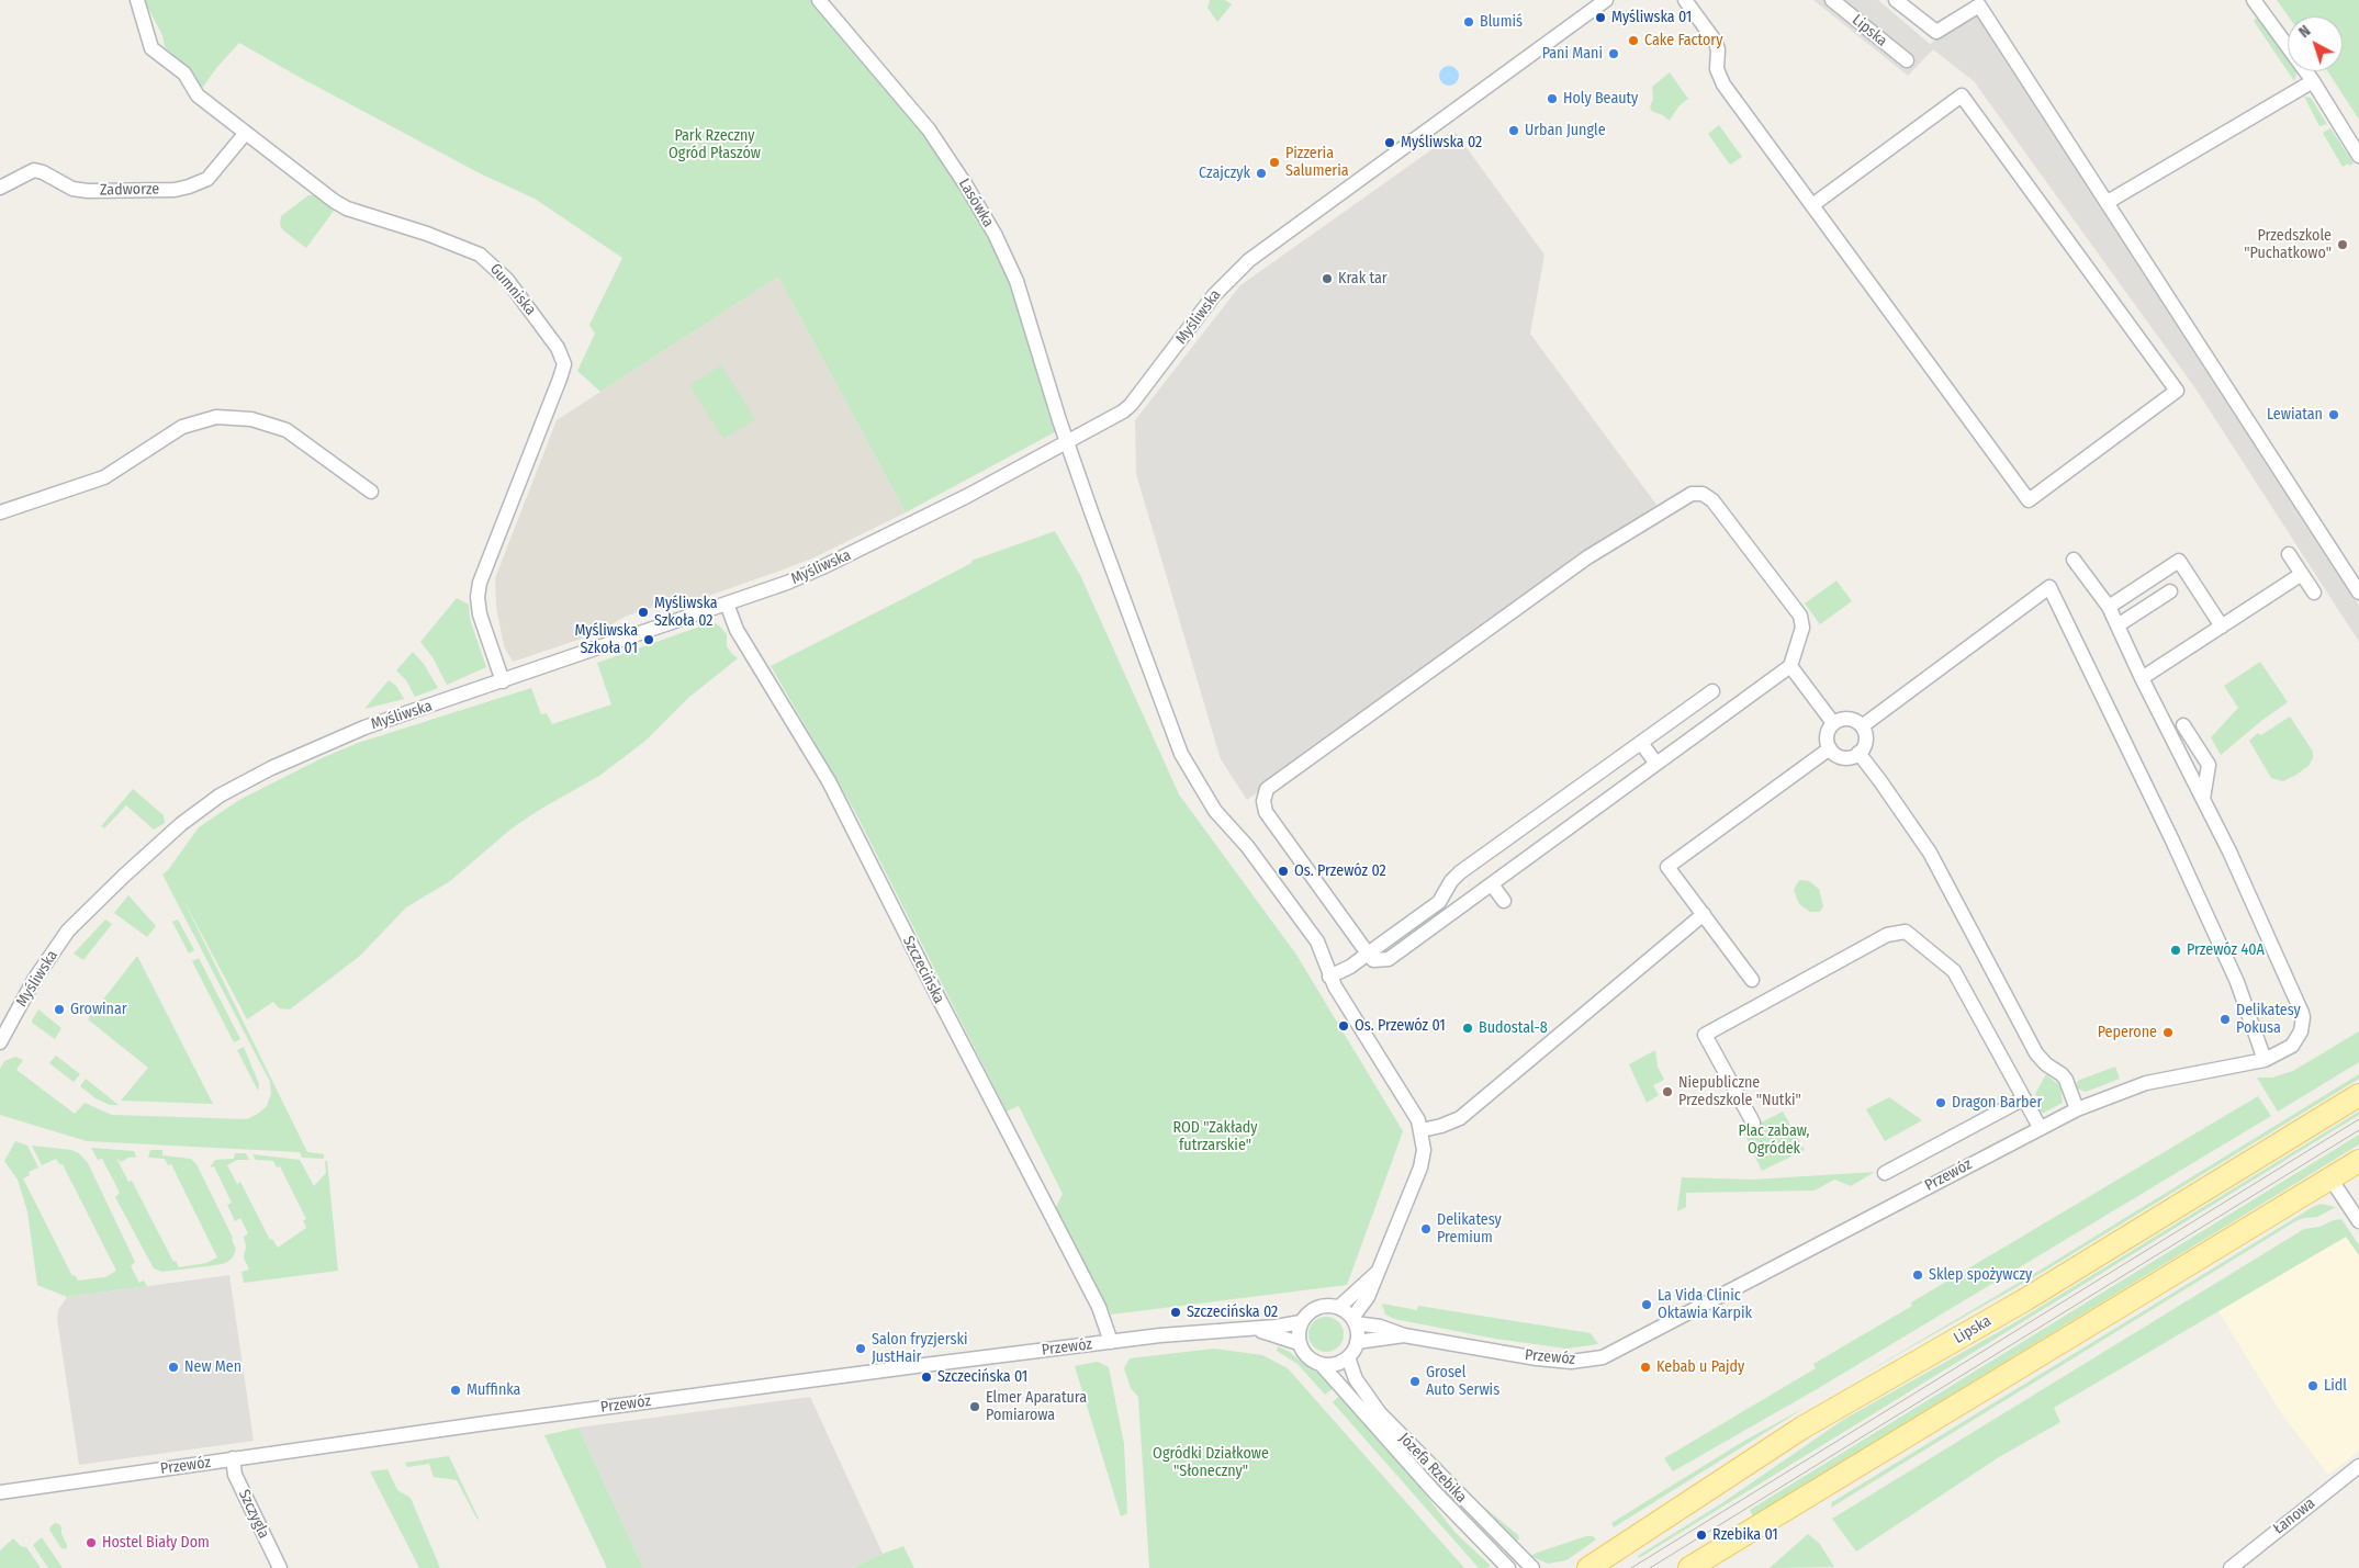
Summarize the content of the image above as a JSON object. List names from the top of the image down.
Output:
{
  "streets": {
    "main road": ["Lipska"],
    "street": [
      "Zadworze",
      "Lasówka",
      "Gumniska",
      "Myśliwska",
      "Szczecińska",
      "Przewóz",
      "Józefa Rzebika",
      "Szczygla",
      "Łanowa"
    ]
  },
  "crossings": [
    ["Zadworze", "Gumniska"],
    ["Lasówka", "Myśliwska"],
    ["Gumniska", "Myśliwska"],
    ["Myśliwska", "Szczecińska"],
    ["Szczecińska", "Przewóz"],
    ["Przewóz", "Józefa Rzebika"],
    ["Przewóz", "Szczygla"]
  ],
  "parks": [
    "Park Rzeczny Ogród Płaszów",
    "ROD \"Zakłady futrzarskie\"",
    "Plac zabaw, Ogródek",
    "Ogródki Działkowe \"Słoneczny\""
  ],
  "places": [
    "Myśliwska 01",
    "Blumiś",
    "Cake Factory",
    "Pani Mani",
    "Holy Beauty",
    "Urban Jungle",
    "Myśliwska 02",
    "Pizzeria Salumeria",
    "Czajczyk",
    "Przedszkole \"Puchatkowo\"",
    "Krak tar",
    "Lewiatan",
    "Myśliwska Szkoła 02",
    "Myśliwska Szkoła 01",
    "Os. Przewóz 02",
    "Przewóz 40A",
    "Growinar",
    "Delikatesy Pokusa",
    "Os. Przewóz 01",
    "Budostal-8",
    "Peperone",
    "Niepubliczne Przedszkole \"Nutki\"",
    "Dragon Barber",
    "Delikatesy Premium",
    "Sklep spożywczy",
    "La Vida Clinic Oktawia Karpik",
    "Szczecińska 02",
    "Salon fryzjerski JustHair",
    "New Men",
    "Kebab u Pajdy",
    "Szczecińska 01",
    "Grosel Auto Serwis",
    "Lidl",
    "Muffinka",
    "Elmer Aparatura Pomiarowa",
    "Rzebika 01",
    "Hostel Biały Dom"
  ],
  "north": "top left"
}
